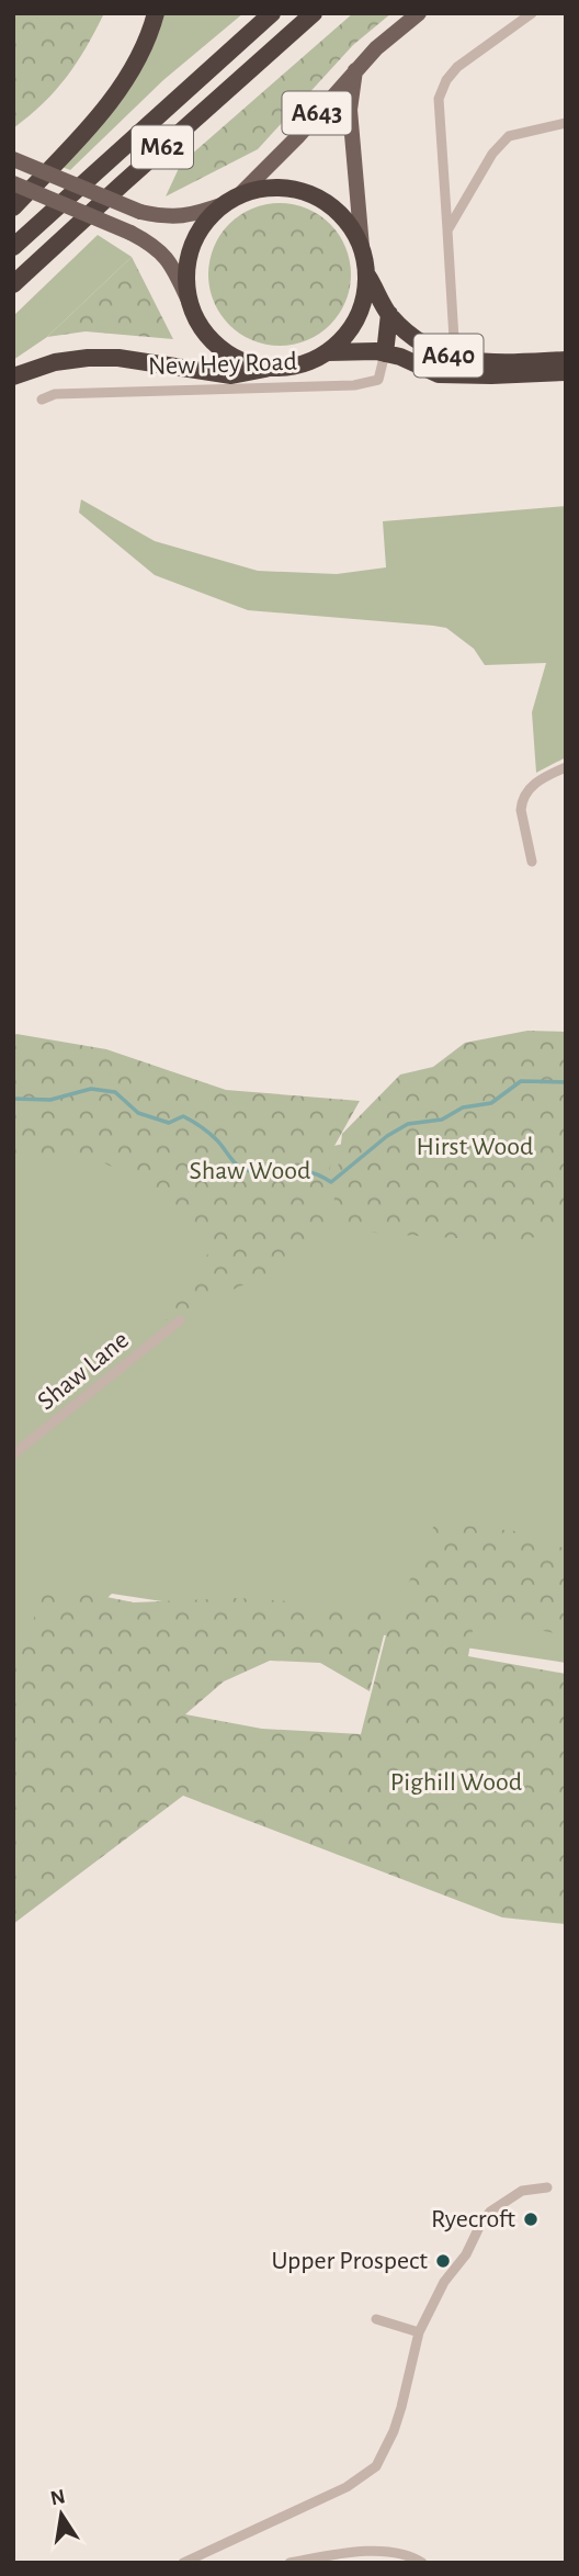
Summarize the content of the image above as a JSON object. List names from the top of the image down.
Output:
{
  "streets": {
    "highway": ["M62", "A640", "New Hey Road"],
    "main road": ["A643"],
    "street": ["Shaw Lane"]
  },
  "crossings": [
    ["A643", "A640"],
    ["A643", "New Hey Road"],
    ["A640", "New Hey Road"]
  ],
  "parks": ["Hirst Wood", "Shaw Wood", "Pighill Wood"],
  "places": ["Ryecroft", "Upper Prospect"],
  "north": "top"
}
